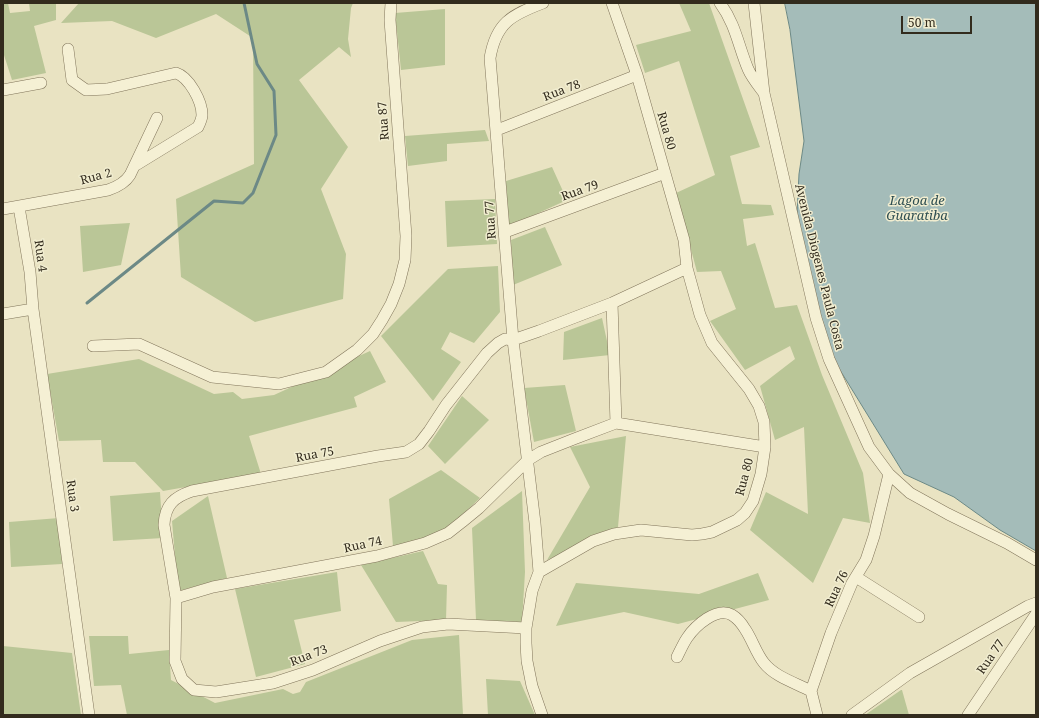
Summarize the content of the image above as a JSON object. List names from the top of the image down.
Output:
{
  "streets": {
    "street": [
      "Rua 78",
      "Rua 87",
      "Rua 80",
      "Rua 2",
      "Rua 79",
      "Rua 77",
      "Rua 4",
      "Avenida Diogenes Paula Costa",
      "Rua 75",
      "Rua 3",
      "Rua 74",
      "Rua 76",
      "Rua 73"
    ]
  },
  "crossings": [
    ["Rua 78", "Rua 80"],
    ["Rua 78", "Rua 77"],
    ["Rua 80", "Rua 79"],
    ["Rua 2", "Rua 4"],
    ["Rua 79", "Rua 77"],
    ["Rua 77", "Rua 75"],
    ["Rua 77", "Rua 74"],
    ["Rua 4", "Rua 3"],
    ["Avenida Diogenes Paula Costa", "Rua 76"],
    ["Rua 75", "Rua 74"],
    ["Rua 75", "Rua 73"],
    ["Rua 74", "Rua 73"]
  ],
  "water": ["Lagoa de Guaratiba"],
  "scale_bar": "50 m"
}
